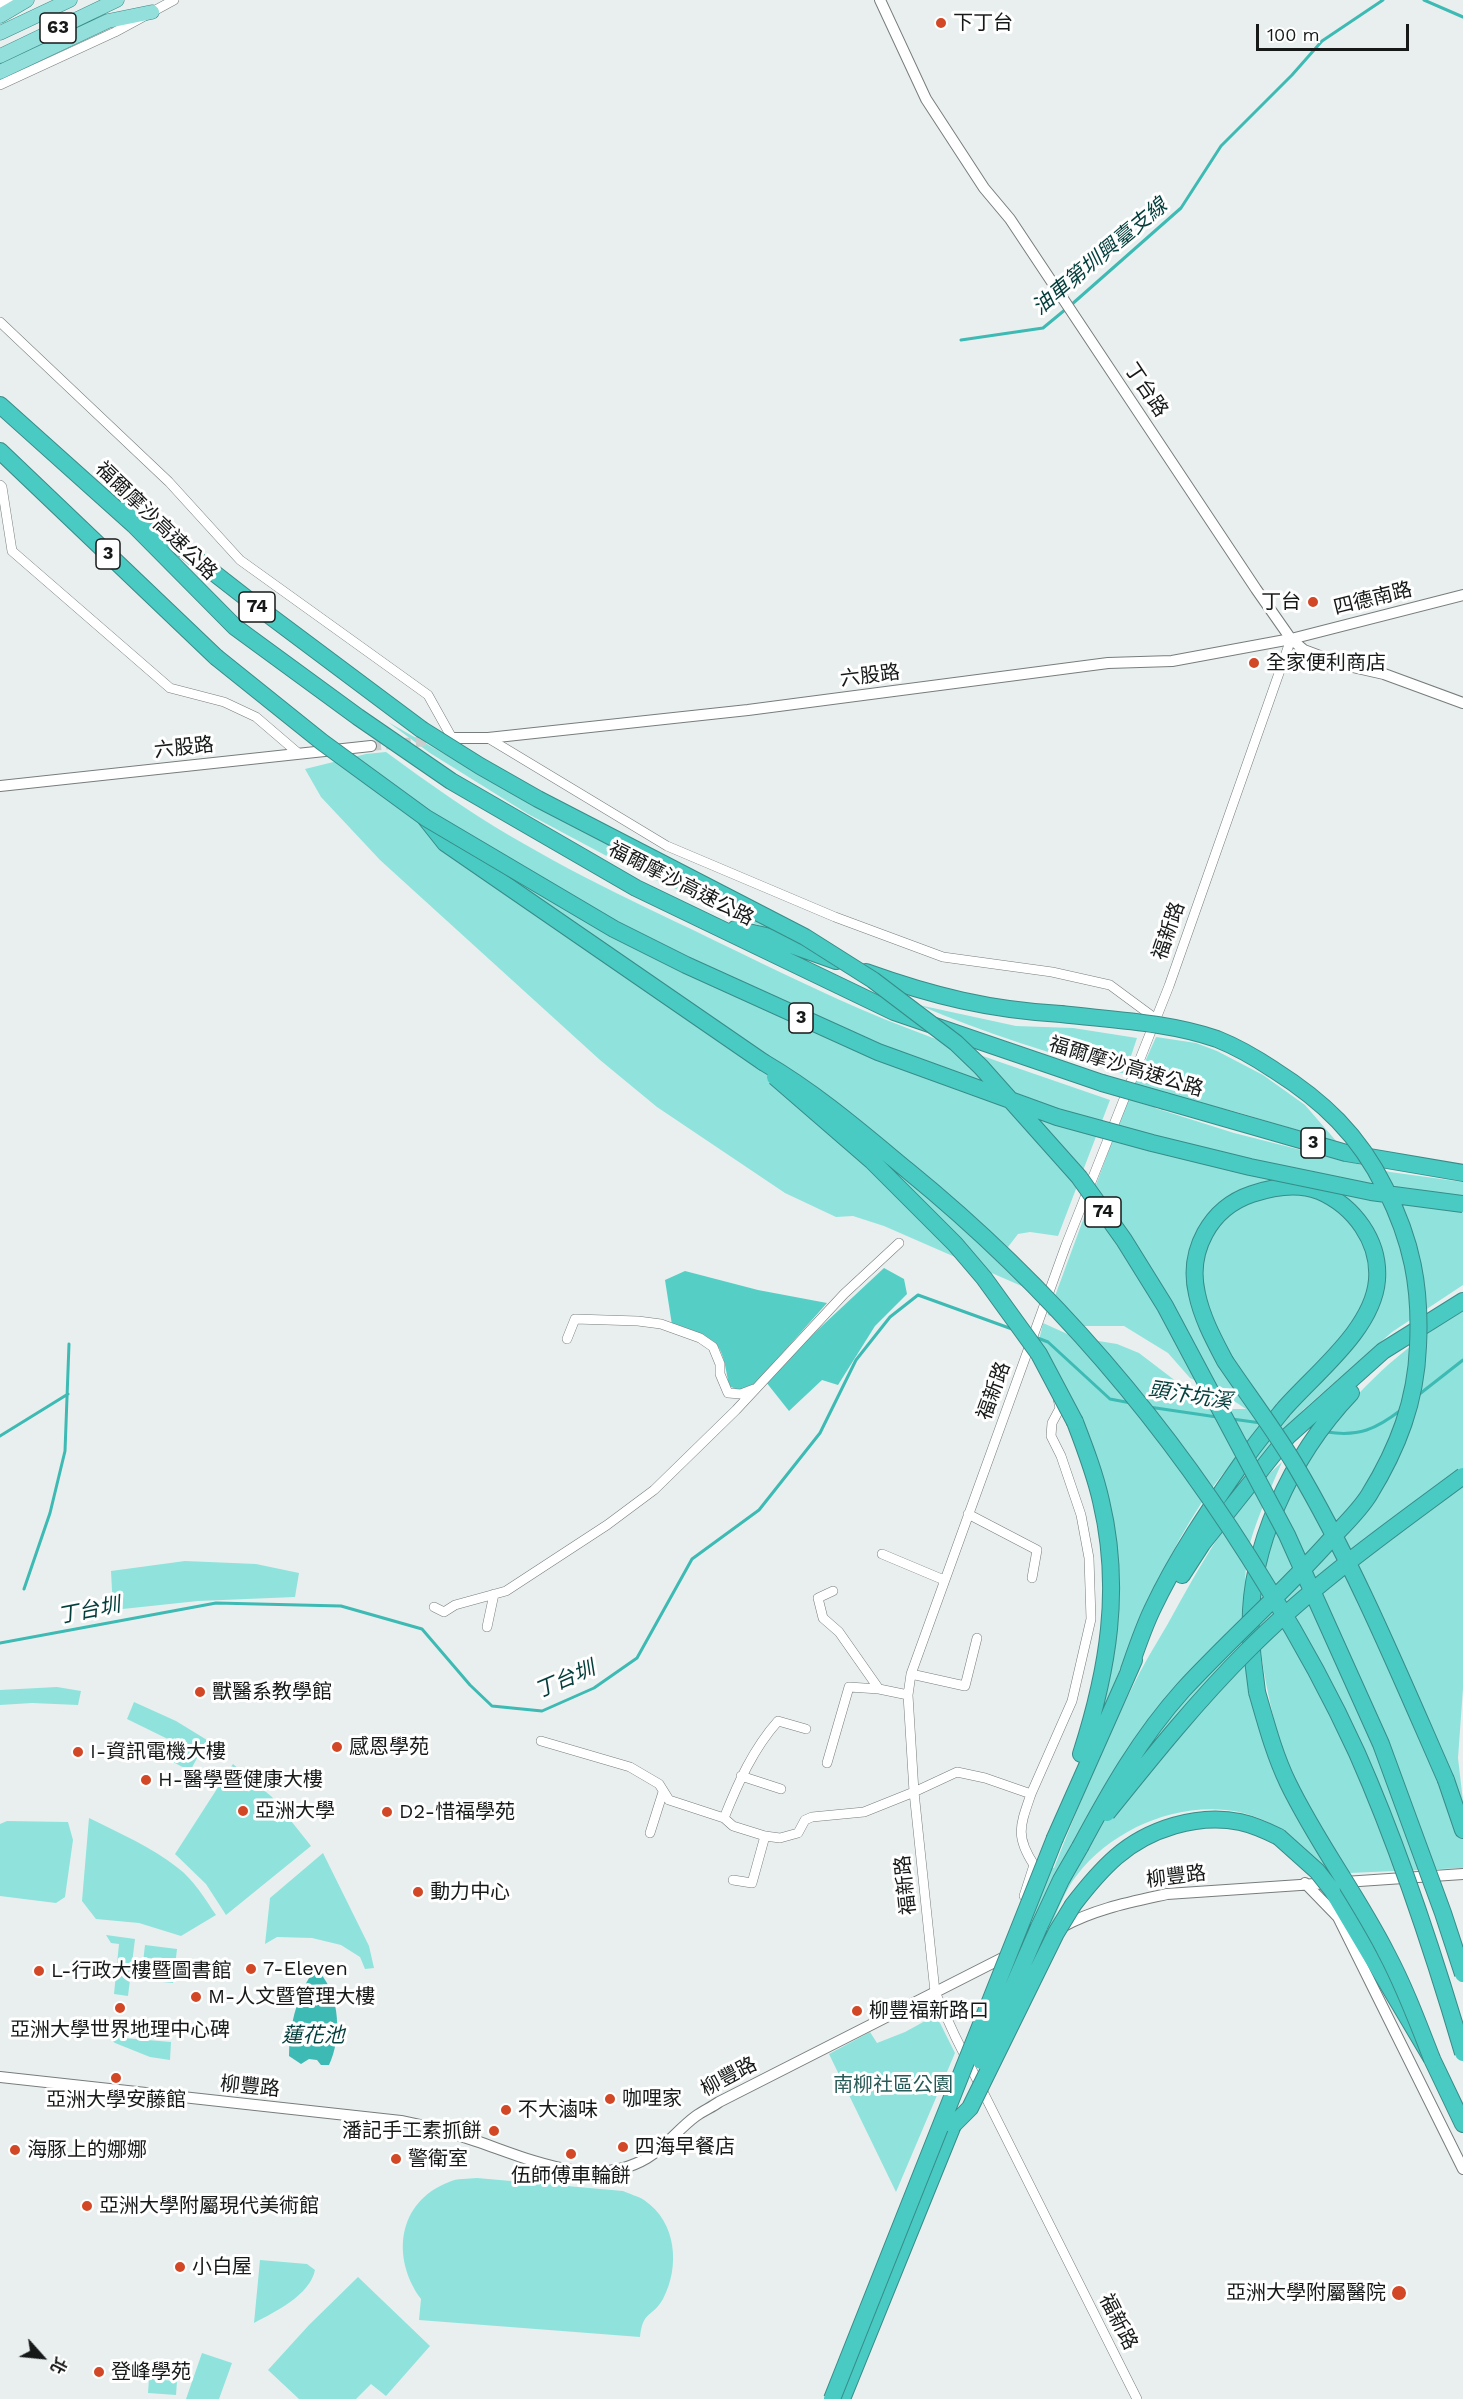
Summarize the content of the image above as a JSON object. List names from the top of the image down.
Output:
{
  "streets": {
    "highway": ["福爾摩沙高速公路", "3", "74"],
    "main road": ["63"],
    "street": [
      "丁台路",
      "四德南路",
      "六股路",
      "福新路",
      "柳豐路"
    ]
  },
  "crossings": [
    ["丁台路", "四德南路"],
    ["丁台路", "六股路"],
    ["丁台路", "福新路"],
    ["福爾摩沙高速公路", "74"],
    ["四德南路", "六股路"],
    ["四德南路", "福新路"],
    ["六股路", "福新路"],
    ["福新路", "柳豐路"]
  ],
  "water": [
    "油車第圳興臺支線",
    "頭汴坑溪",
    "丁台圳",
    "蓮花池"
  ],
  "parks": ["南柳社區公園"],
  "places": [
    "下丁台",
    "丁台",
    "全家便利商店",
    "獸醫系教學館",
    "感恩學苑",
    "I-資訊電機大樓",
    "H-醫學暨健康大樓",
    "亞洲大學",
    "D2-惜福學苑",
    "動力中心",
    "7-Eleven",
    "L-行政大樓暨圖書館",
    "M-人文暨管理大樓",
    "亞洲大學世界地理中心碑",
    "柳豐福新路口",
    "亞洲大學安藤館",
    "咖哩家",
    "不大滷味",
    "潘記手工素抓餅",
    "四海早餐店",
    "海豚上的娜娜",
    "伍師傅車輪餅",
    "警衛室",
    "亞洲大學附屬現代美術館",
    "小白屋",
    "亞洲大學附屬醫院",
    "登峰學苑"
  ],
  "scale_bar": "100 m",
  "north": "bottom right"
}
